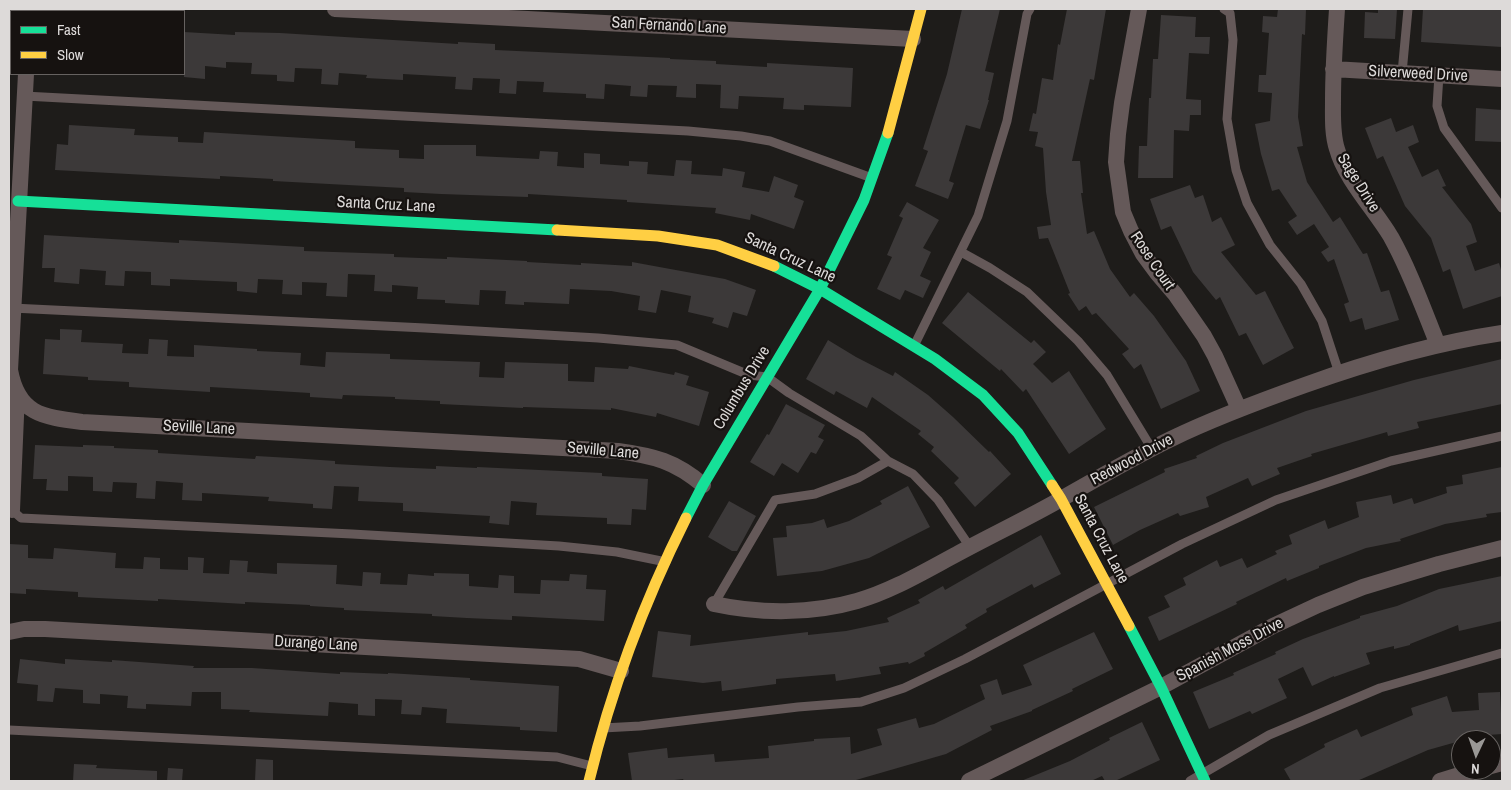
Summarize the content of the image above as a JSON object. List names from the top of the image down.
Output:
{
  "streets": {
    "street": [
      "San Fernando Lane",
      "Silverweed Drive",
      "Sage Drive",
      "Santa Cruz Lane",
      "Rose Court",
      "Columbus Drive",
      "Seville Lane",
      "Redwood Drive",
      "Durango Lane",
      "Spanish Moss Drive"
    ]
  },
  "crossings": [
    ["San Fernando Lane", "Columbus Drive"],
    ["Silverweed Drive", "Sage Drive"],
    ["Sage Drive", "Redwood Drive"],
    ["Santa Cruz Lane", "Columbus Drive"],
    ["Santa Cruz Lane", "Seville Lane"],
    ["Santa Cruz Lane", "Redwood Drive"],
    ["Santa Cruz Lane", "Spanish Moss Drive"],
    ["Rose Court", "Redwood Drive"],
    ["Columbus Drive", "Seville Lane"],
    ["Columbus Drive", "Durango Lane"]
  ],
  "legend": ["Fast", "Slow"],
  "north": "bottom"
}
